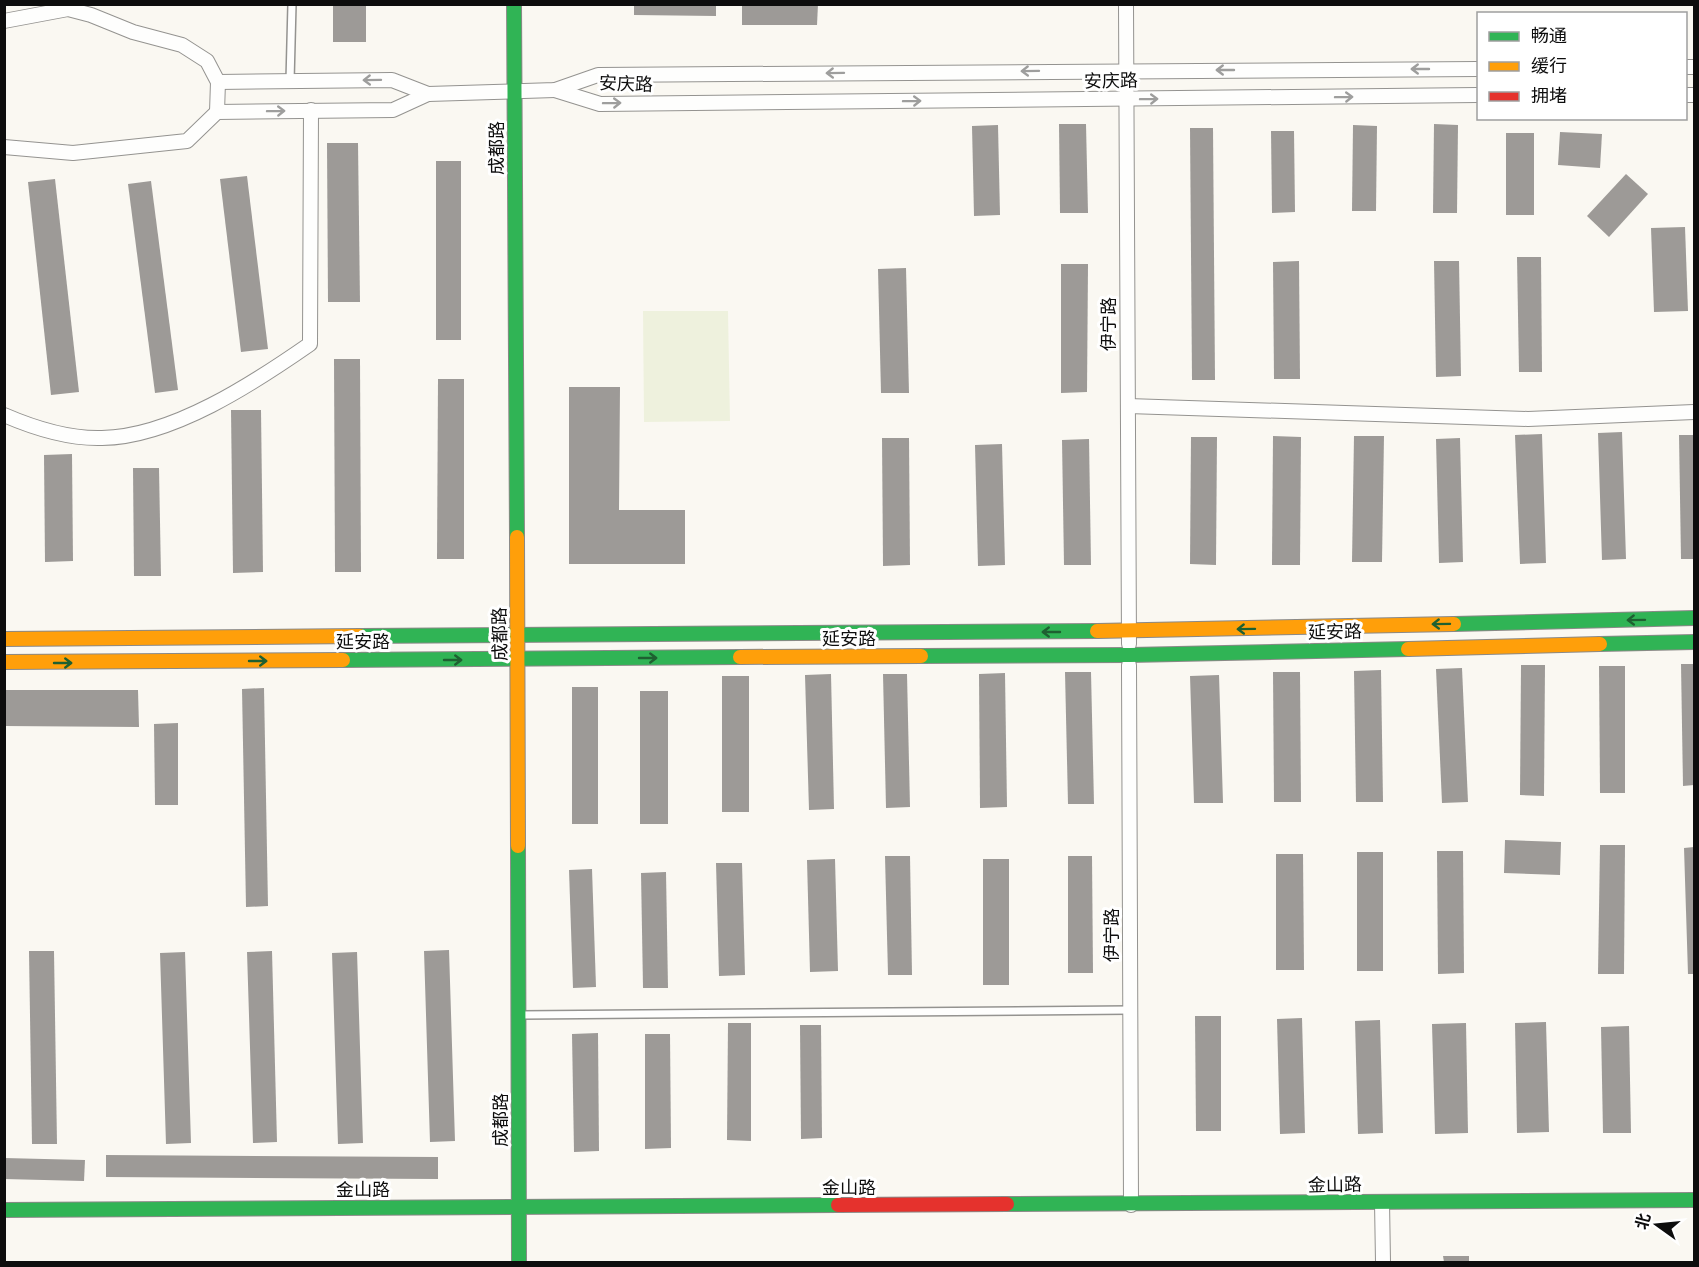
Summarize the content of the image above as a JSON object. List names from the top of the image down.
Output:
{
  "streets": {
    "street": [
      "安庆路",
      "成都路",
      "伊宁路",
      "延安路",
      "金山路"
    ]
  },
  "crossings": [
    ["安庆路", "伊宁路"],
    ["成都路", "延安路"],
    ["成都路", "金山路"],
    ["伊宁路", "延安路"],
    ["伊宁路", "金山路"]
  ],
  "legend": ["畅通", "缓行", "拥堵"],
  "north": "left"
}
